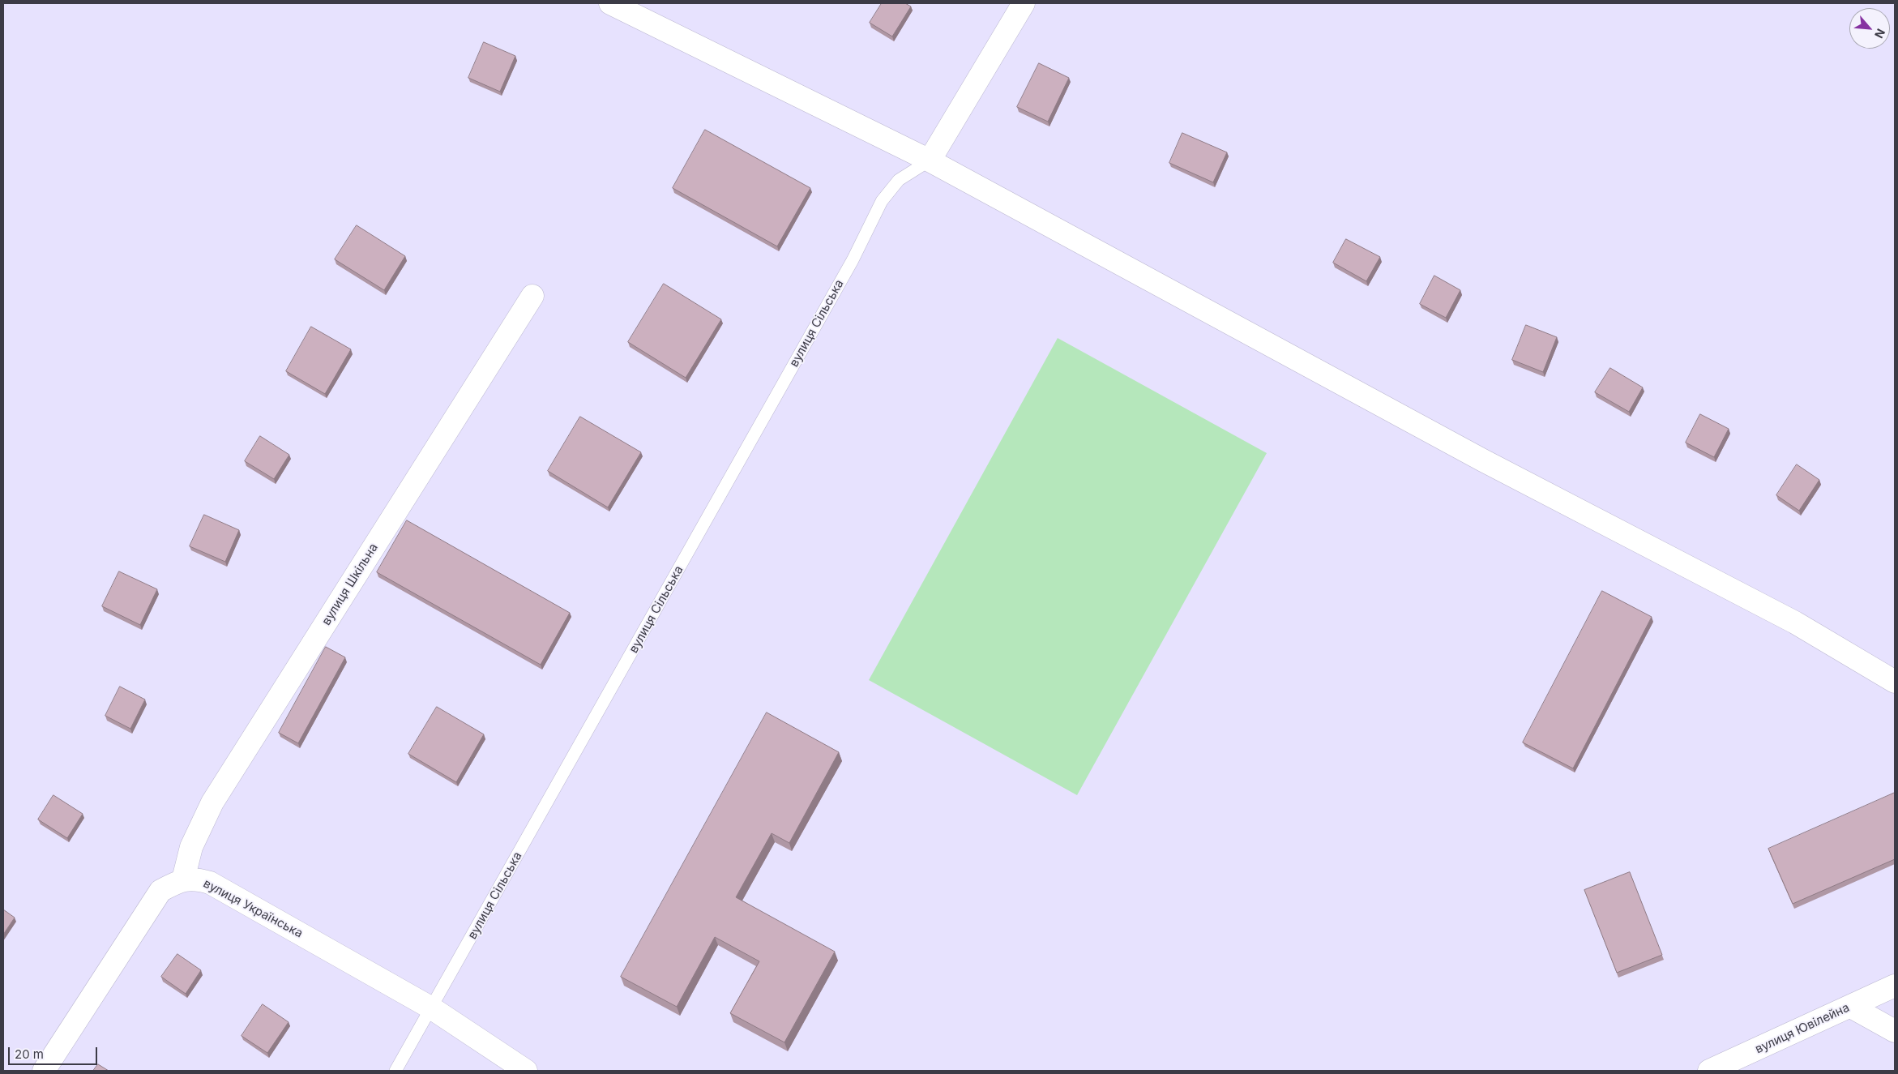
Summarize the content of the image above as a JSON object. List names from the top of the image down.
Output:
{
  "streets": {
    "street": ["вулиця Шкільна", "вулиця Українська", "вулиця Ювілейна"],
    "lane": ["вулиця Сільська"]
  },
  "crossings": [
    ["вулиця Сільська", "вулиця Українська"],
    ["вулиця Шкільна", "вулиця Українська"]
  ],
  "scale_bar": "20 m",
  "north": "bottom right"
}
